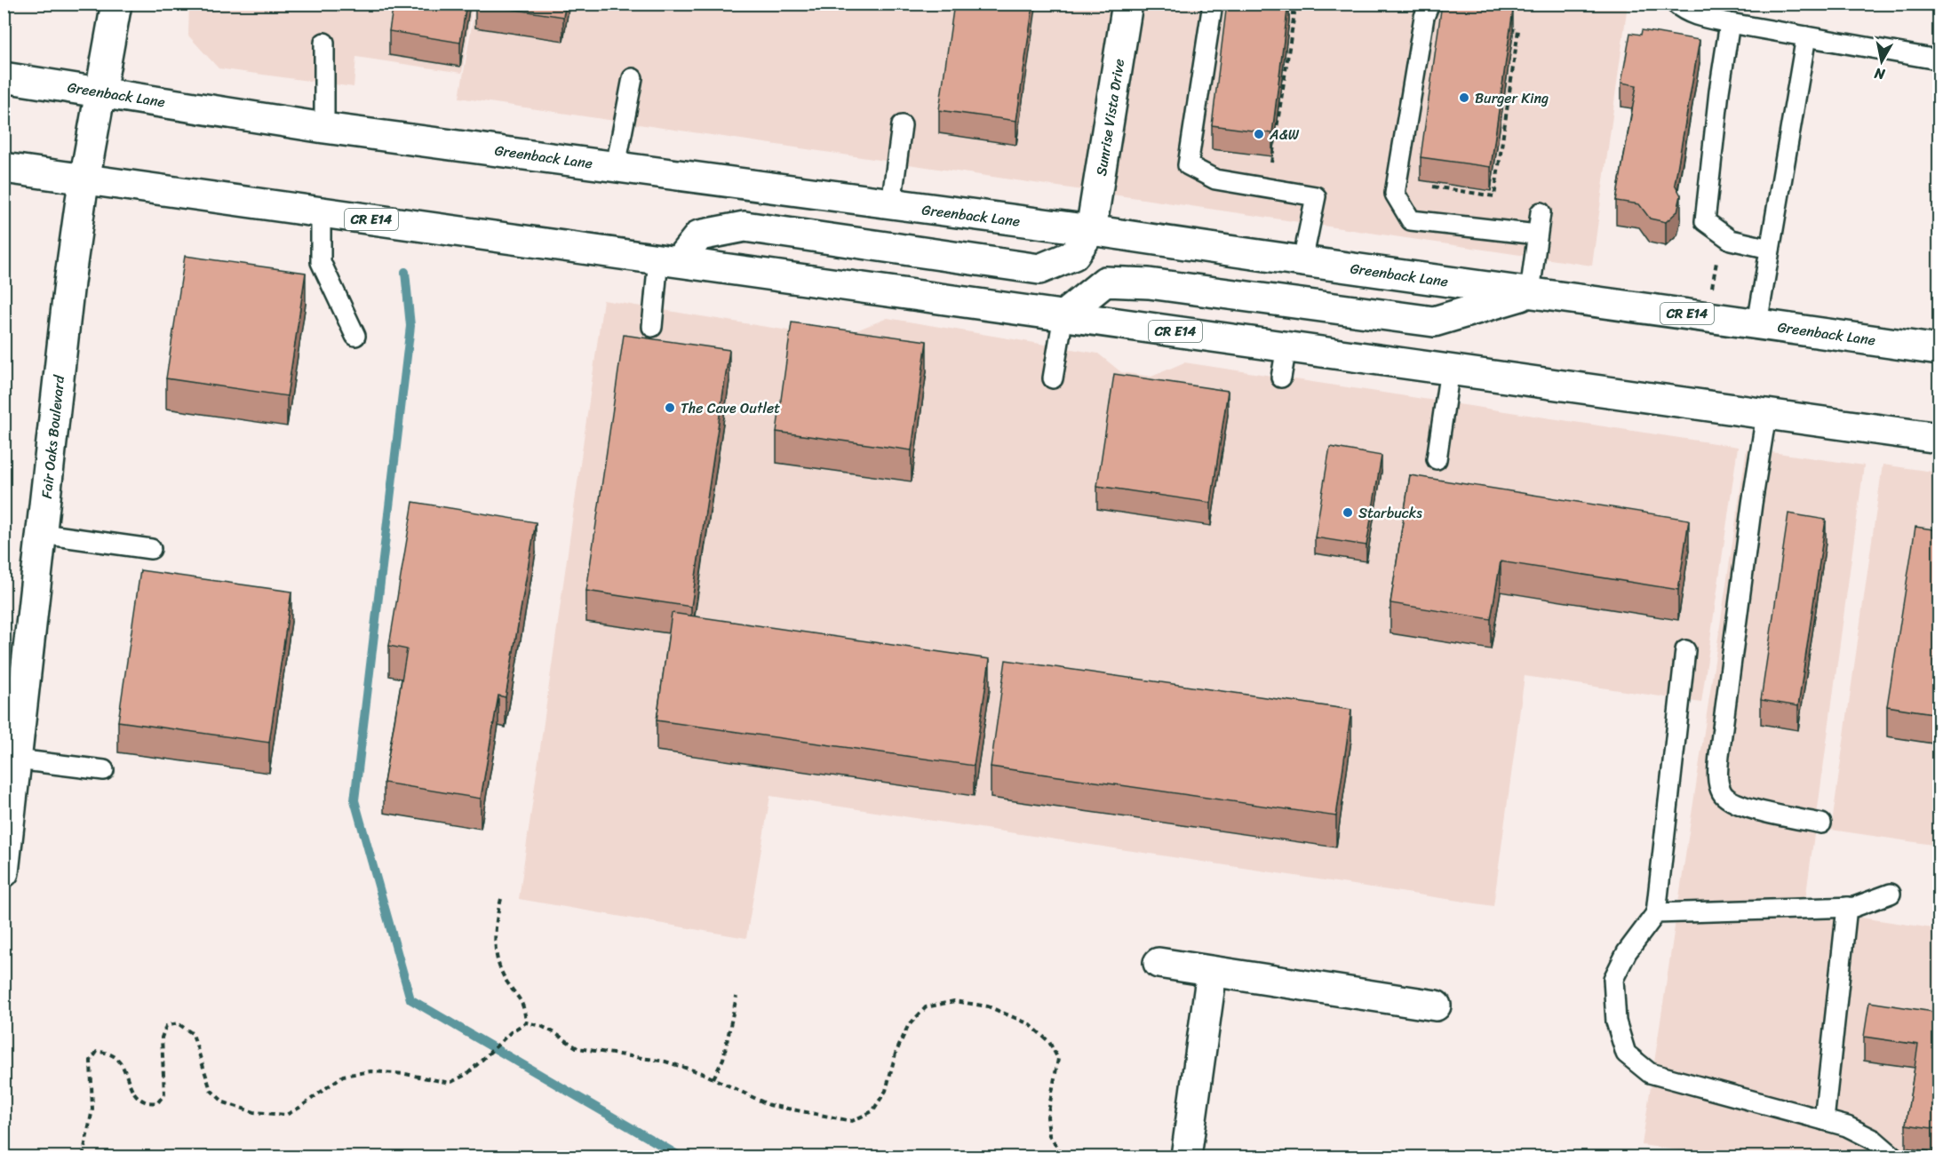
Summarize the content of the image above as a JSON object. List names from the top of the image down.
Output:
{
  "streets": {
    "main road": [
      "Greenback Lane",
      "Sunrise Vista Drive",
      "CR E14",
      "Fair Oaks Boulevard"
    ]
  },
  "crossings": [
    ["Greenback Lane", "Sunrise Vista Drive"],
    ["Greenback Lane", "Fair Oaks Boulevard"],
    ["CR E14", "Fair Oaks Boulevard"]
  ],
  "places": [
    "Burger King",
    "A&W",
    "The Cave Outlet",
    "Starbucks"
  ],
  "north": "bottom"
}
